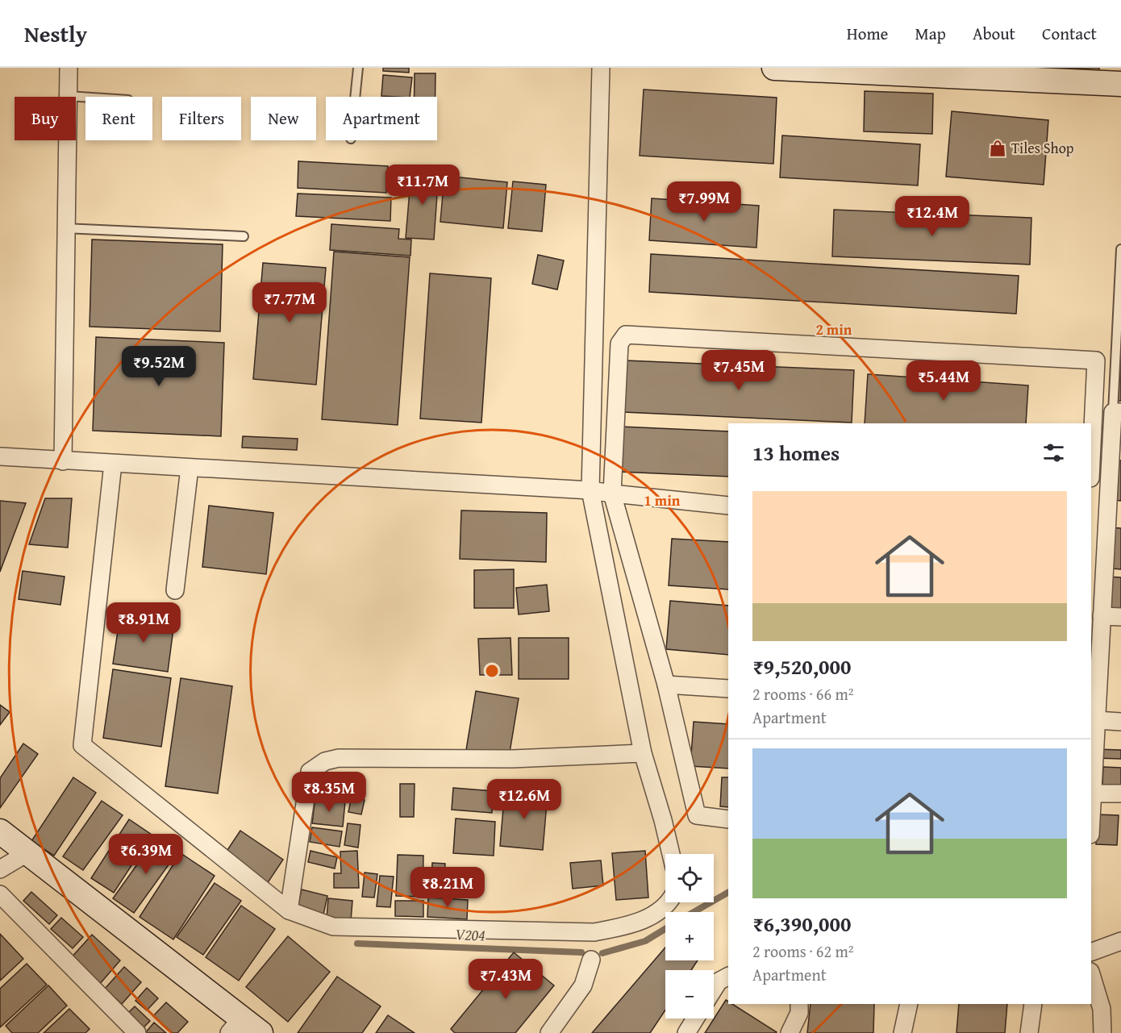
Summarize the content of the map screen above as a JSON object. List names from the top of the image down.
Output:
{
  "water": ["V204"],
  "places": {
    "shop": ["Tiles Shop"]
  },
  "page": {
    "header": "Nestly",
    "nav": [
      "Home",
      "Map",
      "About",
      "Contact"
    ],
    "chip": [
      "Buy",
      "Rent",
      "Filters",
      "New",
      "Apartment"
    ],
    "price": [
      "₹11.7M",
      "₹7.99M",
      "₹12.4M",
      "₹7.77M",
      "₹9.52M",
      "₹7.45M",
      "₹5.44M",
      "₹8.91M",
      "₹8.35M",
      "₹12.6M",
      "₹6.39M",
      "₹8.21M",
      "₹7.43M"
    ],
    "heading": "13 homes",
    "list": [
      {
        "name": "₹9,520,000",
        "note": "2 rooms · 66 m² · Apartment"
      },
      {
        "name": "₹6,390,000",
        "note": "2 rooms · 62 m² · Apartment"
      }
    ],
    "map_buttons": ["+", "−"]
  },
  "rings": ["2 min", "1 min"]
}
